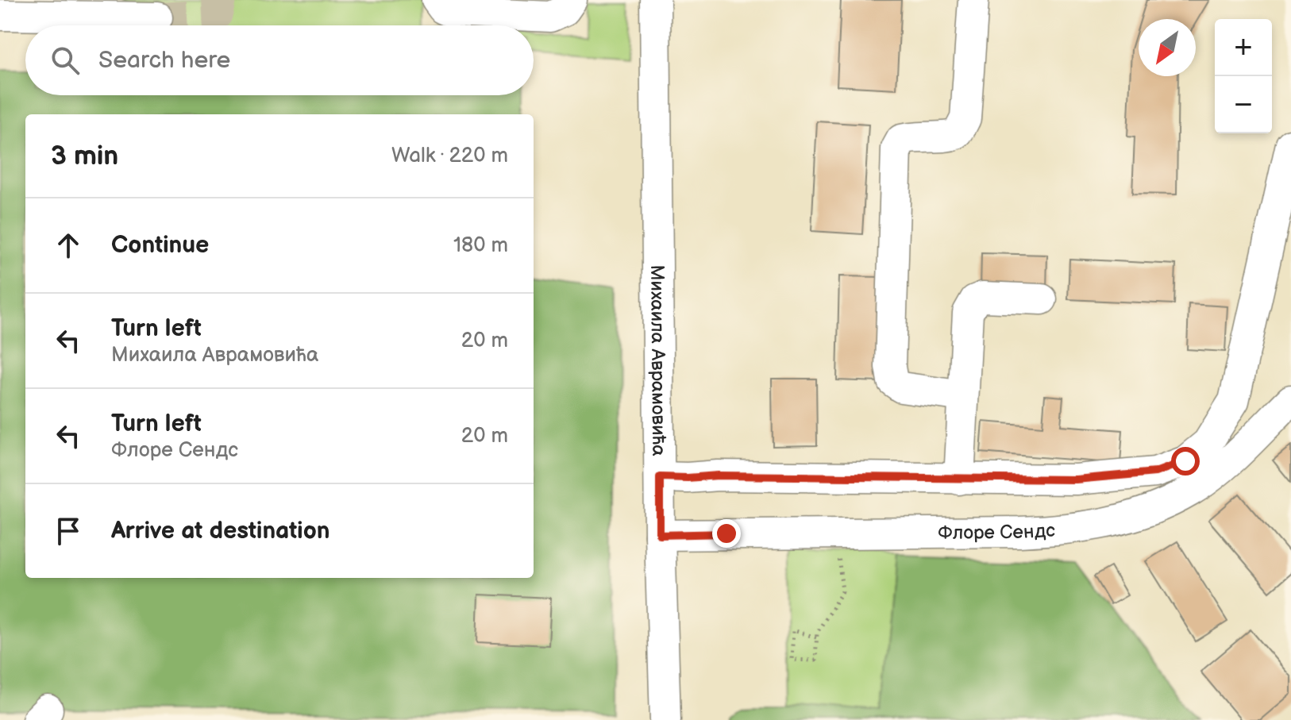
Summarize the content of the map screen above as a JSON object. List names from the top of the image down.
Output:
{
  "streets": {
    "street": ["Михаила Аврамовића", "Флоре Сендс"]
  },
  "crossings": [
    ["Михаила Аврамовића", "Флоре Сендс"]
  ],
  "north": "bottom left",
  "page": {
    "map_buttons": ["+", "−"],
    "search": "Search here",
    "heading": ["3 min", "Walk · 220 m"],
    "list": [
      ["Continue", "180 m"],
      ["Turn left", "Михаила Аврамовића", "20 m"],
      ["Turn left", "Флоре Сендс", "20 m"],
      "Arrive at destination"
    ]
  }
}
